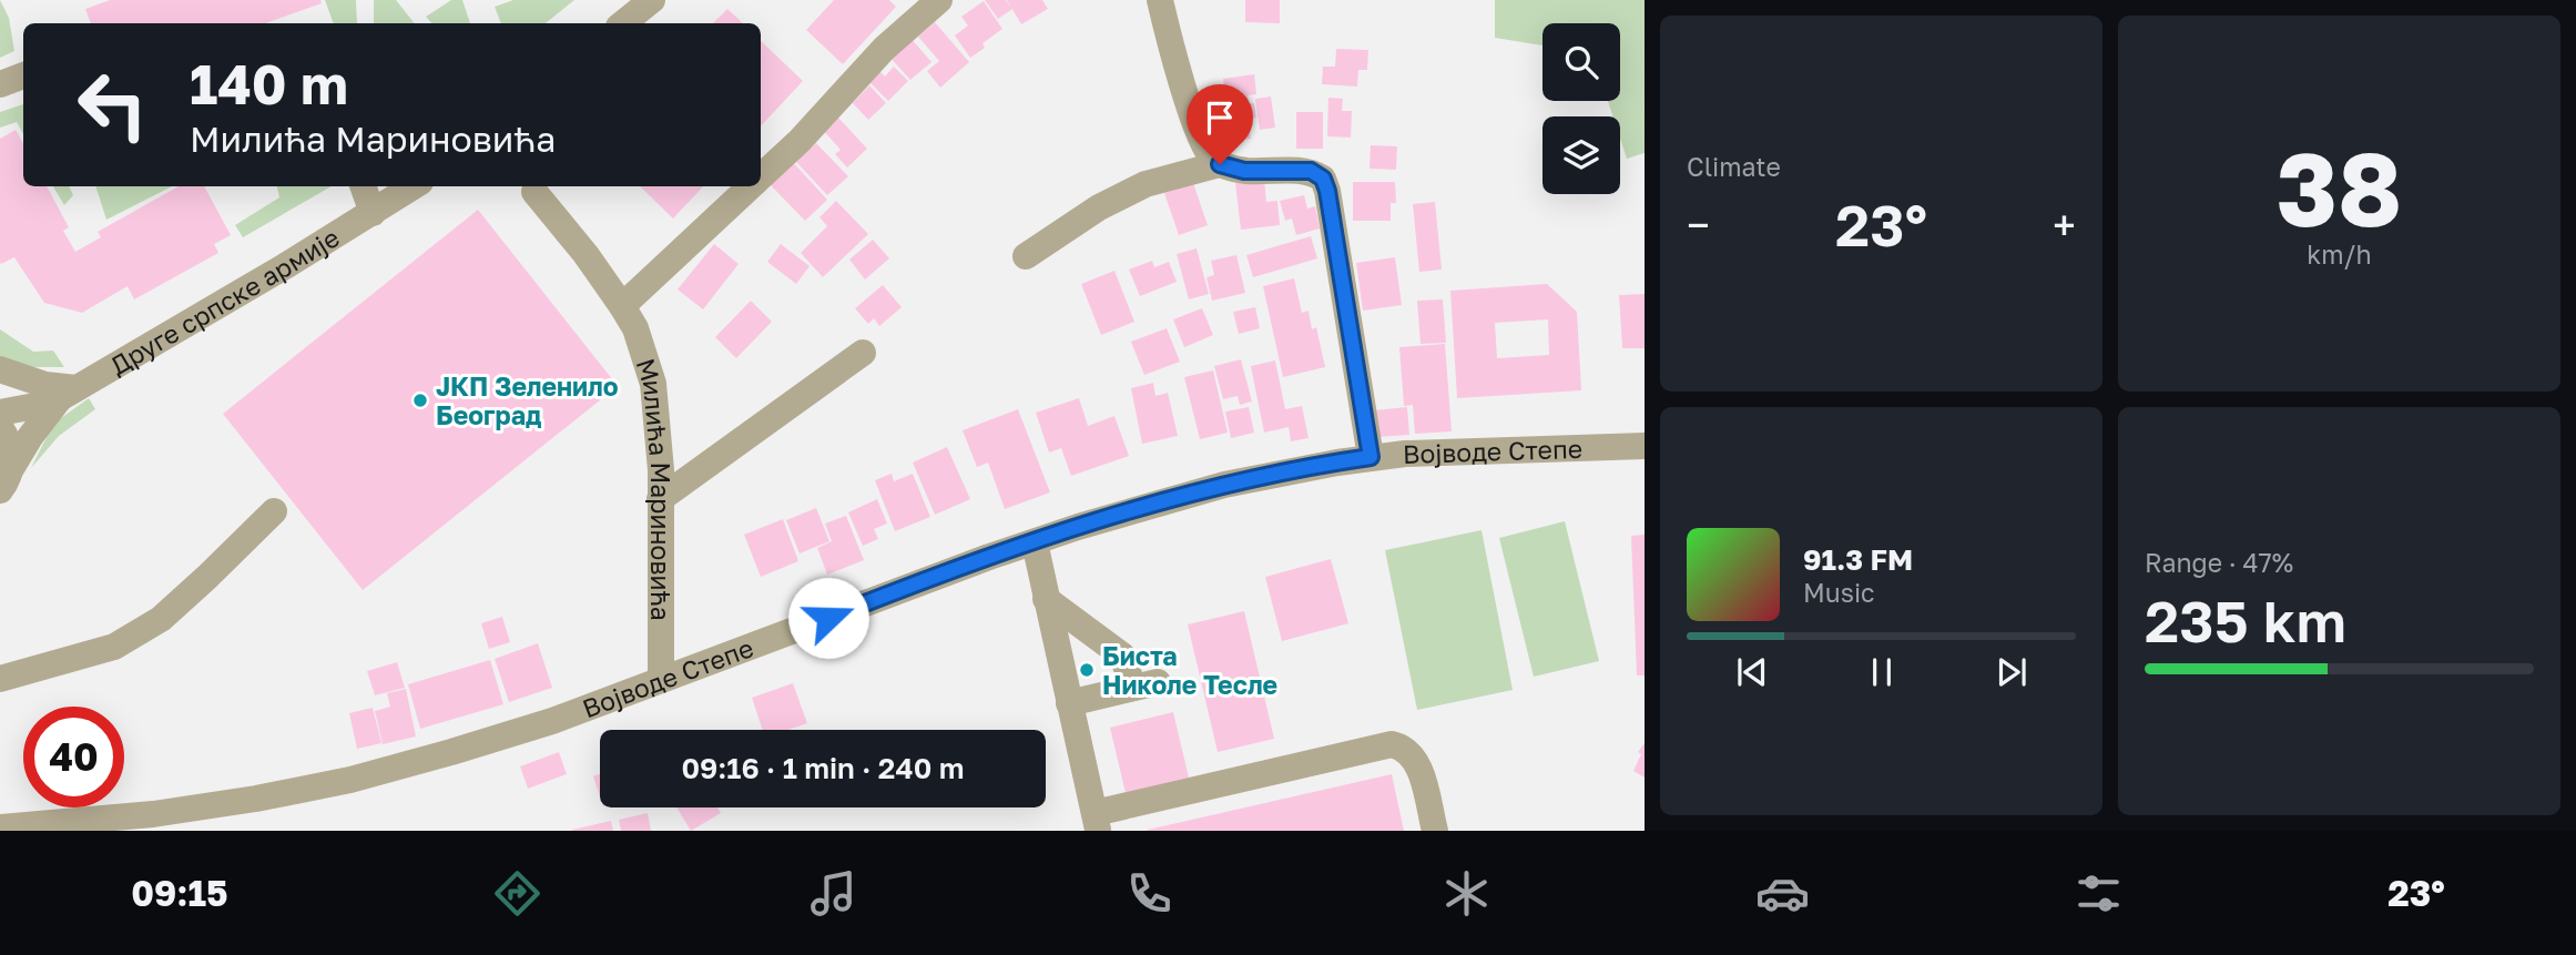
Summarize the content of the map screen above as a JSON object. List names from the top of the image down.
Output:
{
  "streets": {
    "street": ["Друге српске армије", "Војводе Степе", "Милића Мариновића"]
  },
  "crossings": [
    ["Војводе Степе", "Милића Мариновића"]
  ],
  "places": ["ЈКП Зеленило Београд", "Биста Николе Тесле"],
  "page": {
    "tile": [
      "Climate",
      ["38", "km/h"],
      ["Range · 47%", "235 km"]
    ],
    "turn": ["140 m", "Милића Мариновића"],
    "heat": ["−", "23°", "+"],
    "song": ["91.3 FM", "Music"],
    "limit": "40",
    "trip": "09:16 · 1 min · 240 m",
    "tabs": ["09:15", "23°"]
  }
}
